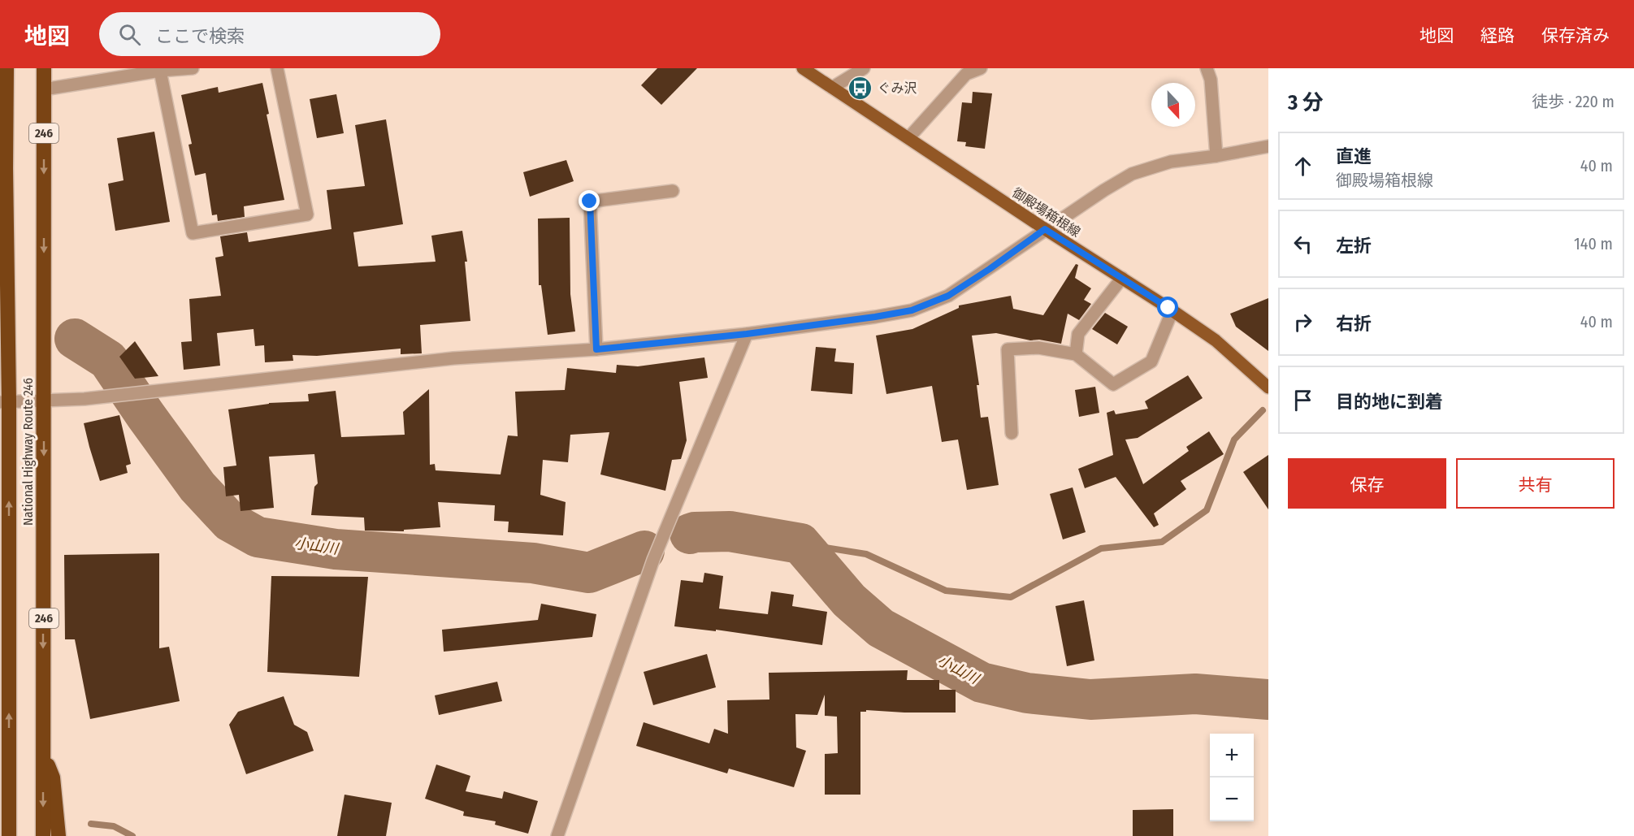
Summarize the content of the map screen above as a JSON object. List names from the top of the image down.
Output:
{
  "streets": {
    "highway": ["246", "National Highway Route 246"],
    "main road": ["御殿場箱根線"]
  },
  "crossings": [
    ["246", "National Highway Route 246"]
  ],
  "water": ["小山川"],
  "places": {
    "bus stop": ["ぐみ沢"]
  },
  "north": "bottom",
  "page": {
    "header": "地図",
    "search": "ここで検索",
    "nav": ["地図", "経路", "保存済み"],
    "heading": ["3 分", "徒歩 · 220 m"],
    "list": [
      ["直進", "御殿場箱根線", "40 m"],
      ["左折", "140 m"],
      ["右折", "40 m"],
      "目的地に到着"
    ],
    "buttons": ["保存", "共有"],
    "map_buttons": ["+", "−"]
  }
}
